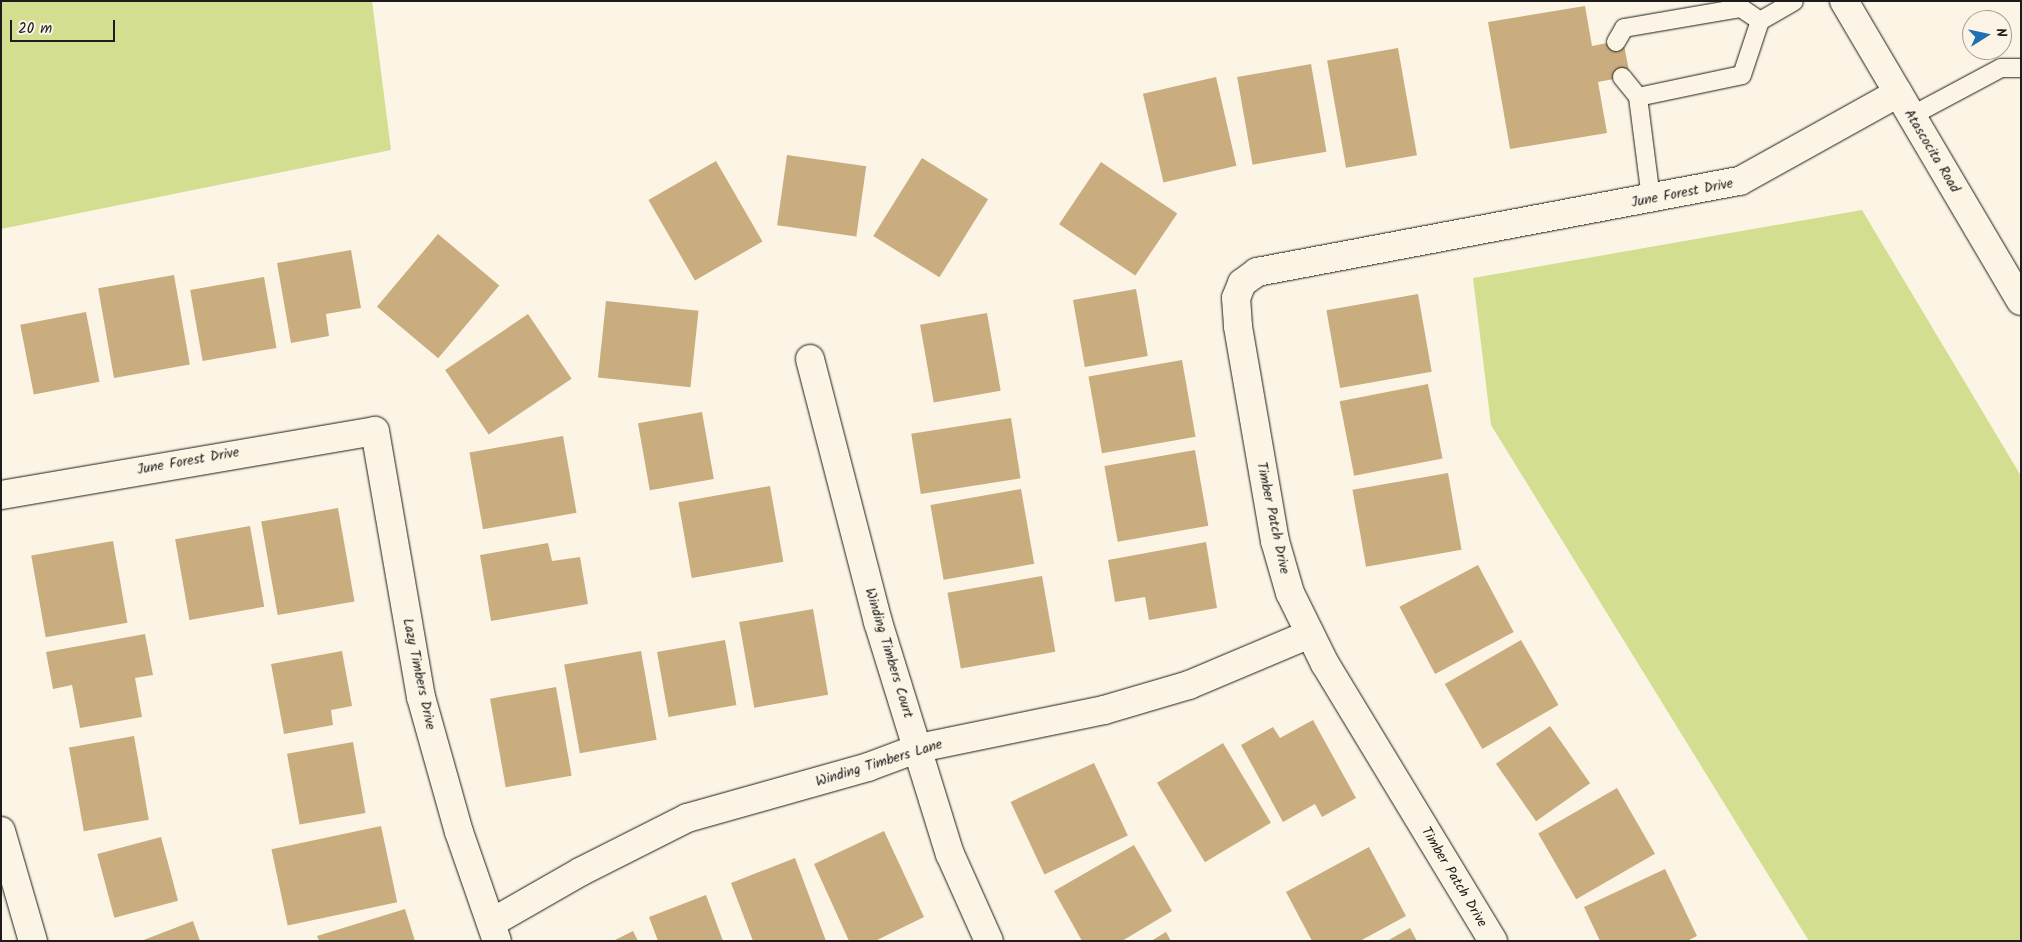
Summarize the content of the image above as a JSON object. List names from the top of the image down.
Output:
{
  "streets": {
    "street": [
      "Atascocita Road",
      "June Forest Drive",
      "Timber Patch Drive",
      "Winding Timbers Court",
      "Lazy Timbers Drive",
      "Winding Timbers Lane"
    ]
  },
  "crossings": [
    ["Atascocita Road", "June Forest Drive"],
    ["June Forest Drive", "Timber Patch Drive"],
    ["June Forest Drive", "Lazy Timbers Drive"],
    ["Timber Patch Drive", "Winding Timbers Lane"],
    ["Winding Timbers Court", "Winding Timbers Lane"],
    ["Lazy Timbers Drive", "Winding Timbers Lane"]
  ],
  "scale_bar": "20 m",
  "north": "right"
}
